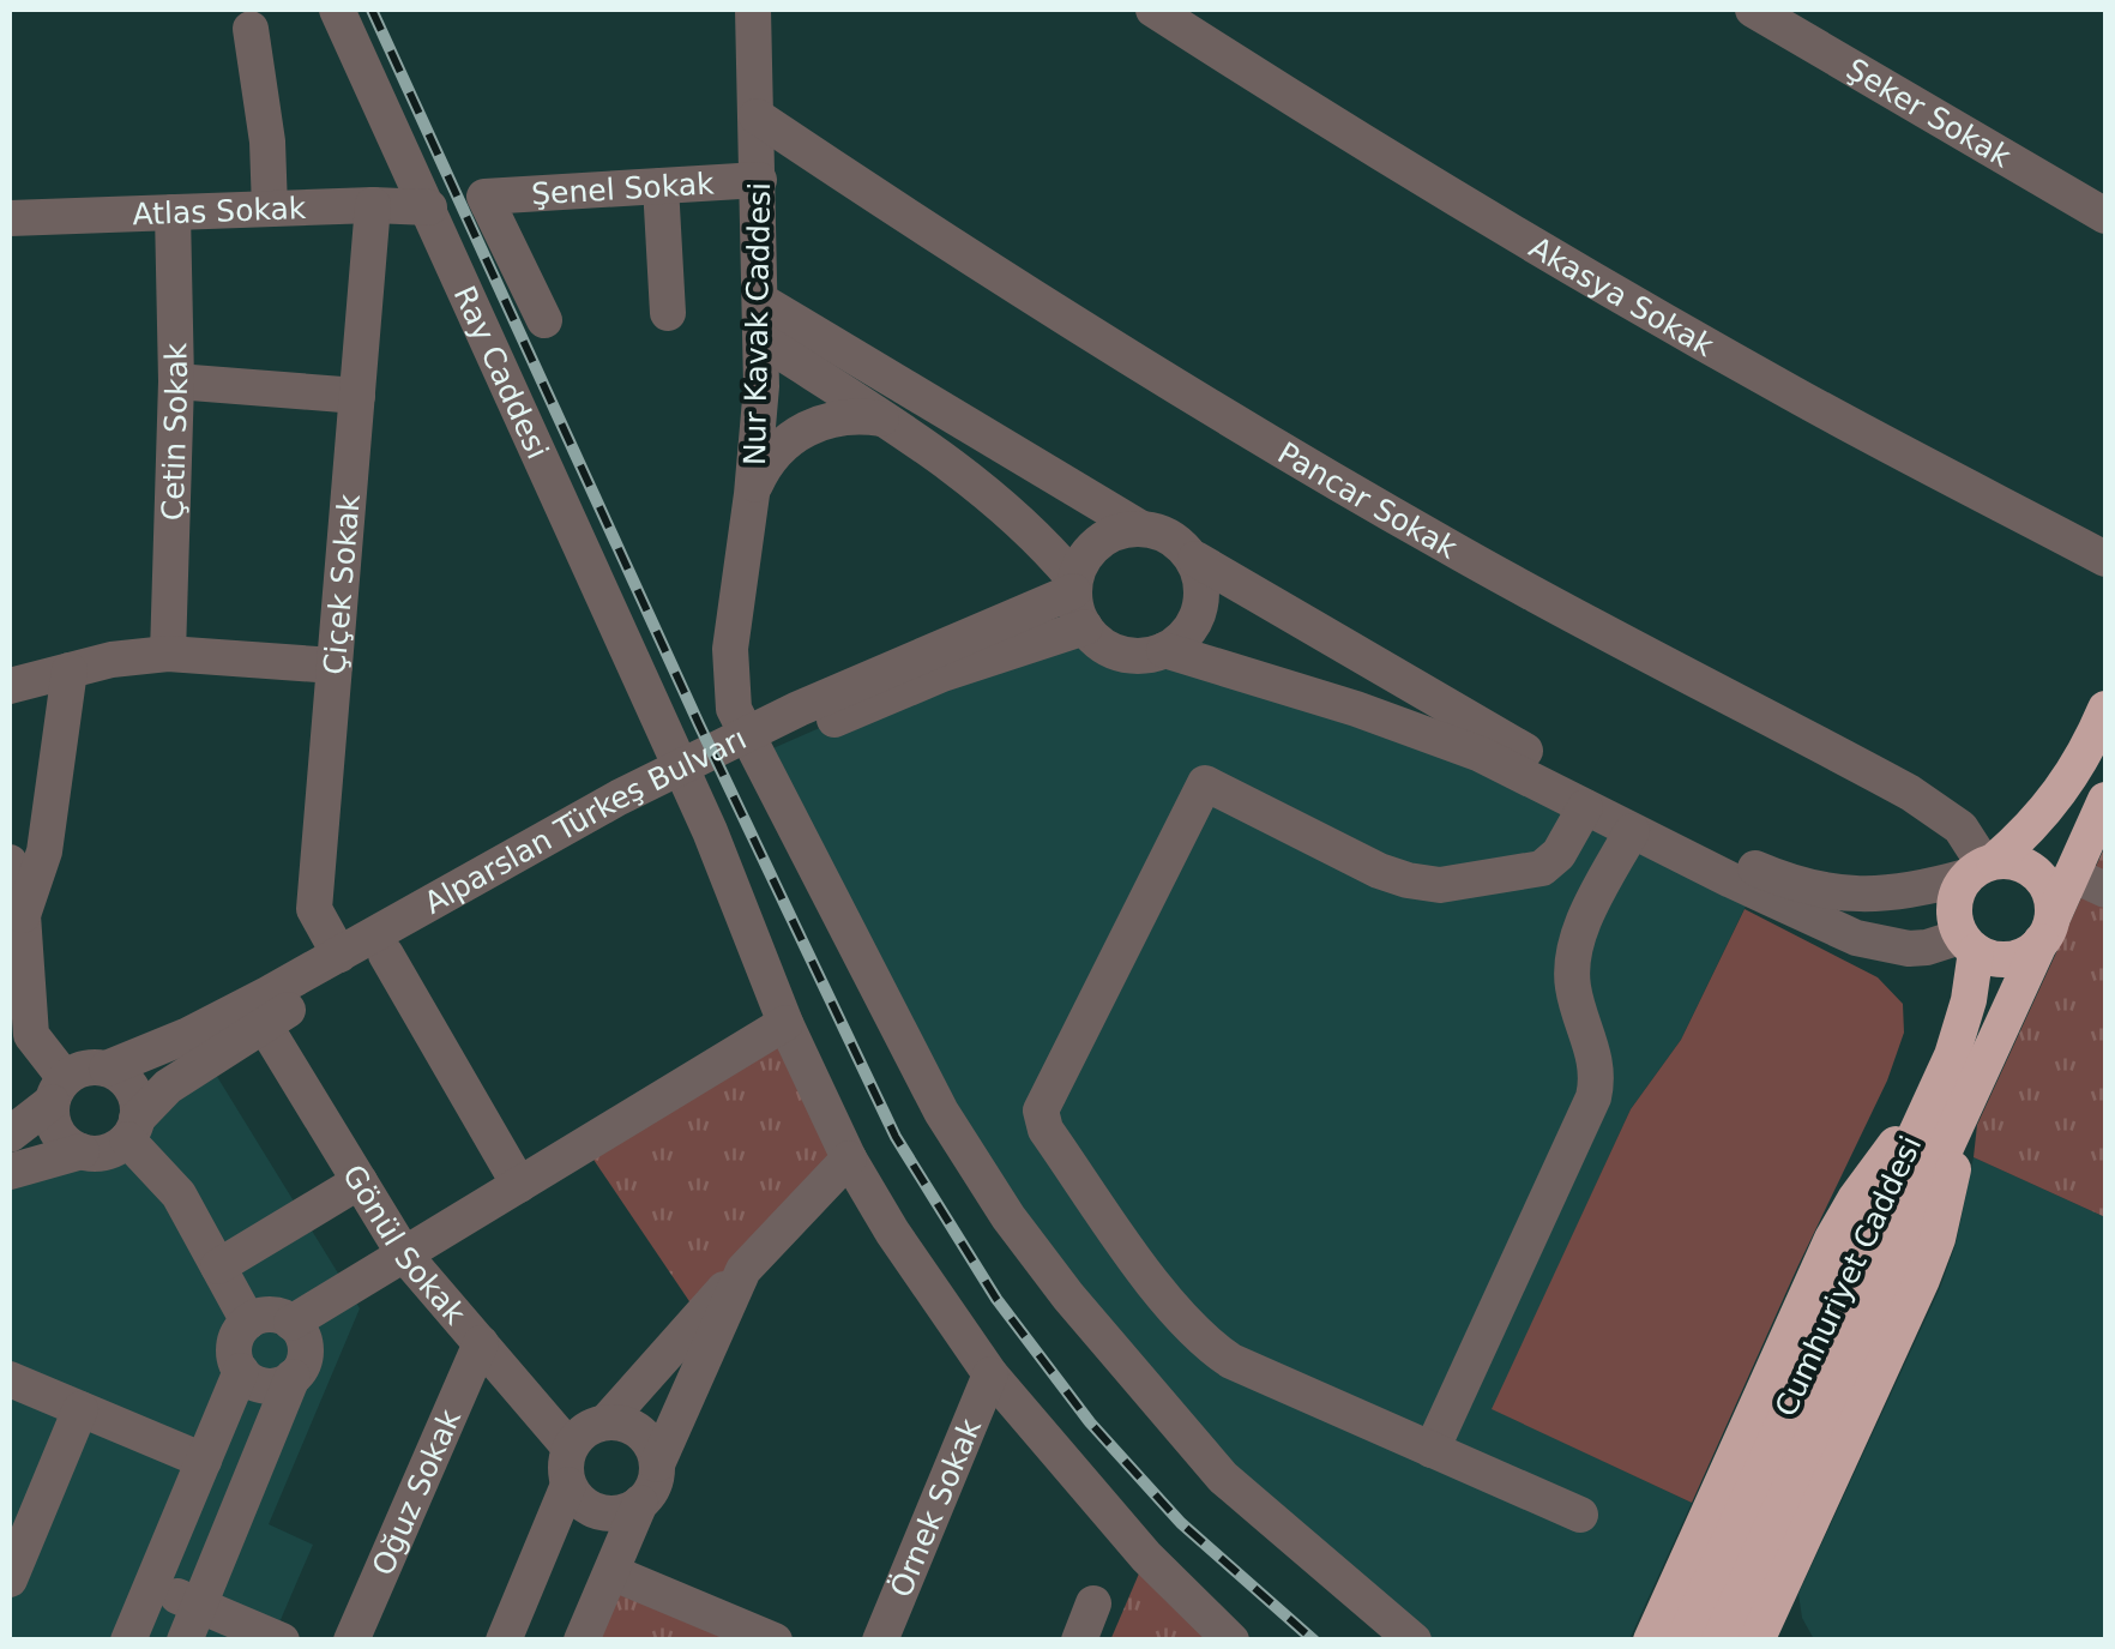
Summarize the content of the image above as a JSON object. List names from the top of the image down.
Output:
{
  "streets": {
    "highway": ["Cumhuriyet Caddesi"],
    "street": [
      "Şeker Sokak",
      "Şenel Sokak",
      "Atlas Sokak",
      "Akasya Sokak",
      "Nur Kavak Caddesi",
      "Ray Caddesi",
      "Çetin Sokak",
      "Pancar Sokak",
      "Çiçek Sokak",
      "Alparslan Türkeş Bulvarı",
      "Gönül Sokak",
      "Oğuz Sokak",
      "Örnek Sokak"
    ]
  },
  "crossings": [
    ["Şenel Sokak", "Nur Kavak Caddesi"],
    ["Atlas Sokak", "Ray Caddesi"],
    ["Atlas Sokak", "Çetin Sokak"],
    ["Atlas Sokak", "Çiçek Sokak"],
    ["Nur Kavak Caddesi", "Pancar Sokak"],
    ["Nur Kavak Caddesi", "Alparslan Türkeş Bulvarı"],
    ["Ray Caddesi", "Örnek Sokak"],
    ["Pancar Sokak", "Cumhuriyet Caddesi"],
    ["Çiçek Sokak", "Alparslan Türkeş Bulvarı"],
    ["Alparslan Türkeş Bulvarı", "Gönül Sokak"],
    ["Gönül Sokak", "Oğuz Sokak"]
  ]
}
